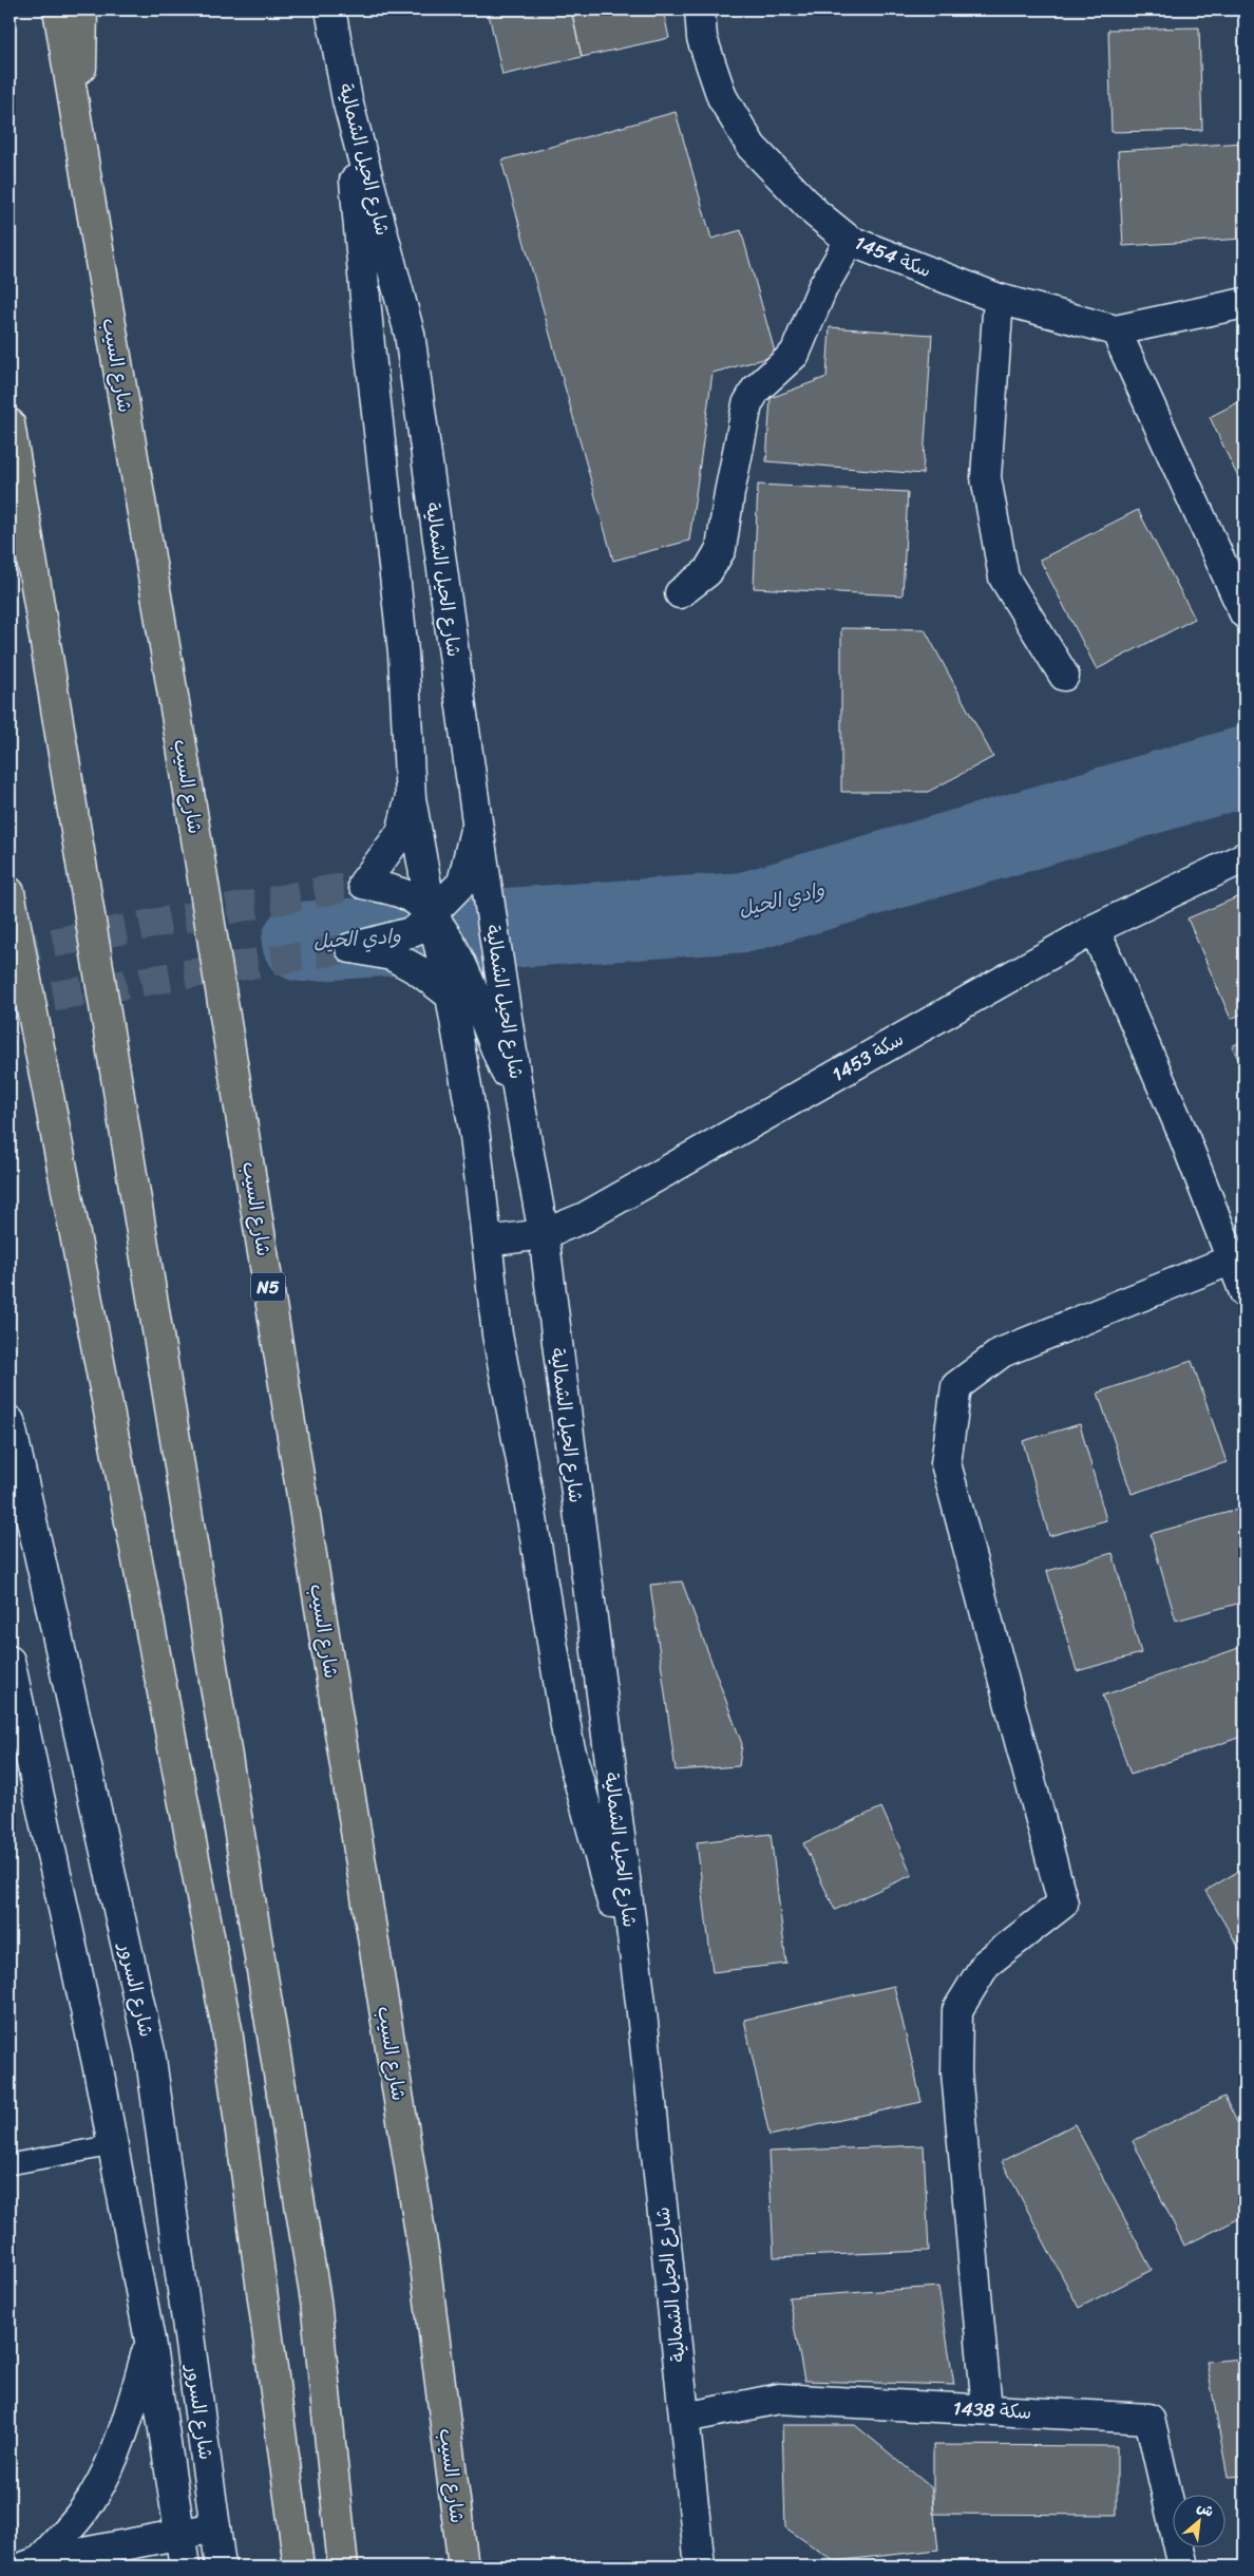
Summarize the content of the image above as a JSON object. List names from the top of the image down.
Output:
{
  "streets": {
    "highway": ["شارع السيب", "N5"],
    "street": [
      "شارع الحيل الشمالية",
      "سكة 1454",
      "سكة 1453",
      "شارع السرور",
      "سكة 1438"
    ]
  },
  "crossings": [
    ["شارع الحيل الشمالية", "سكة 1453"],
    ["شارع الحيل الشمالية", "سكة 1438"]
  ],
  "water": ["وادي الحيل"],
  "north": "top right"
}
